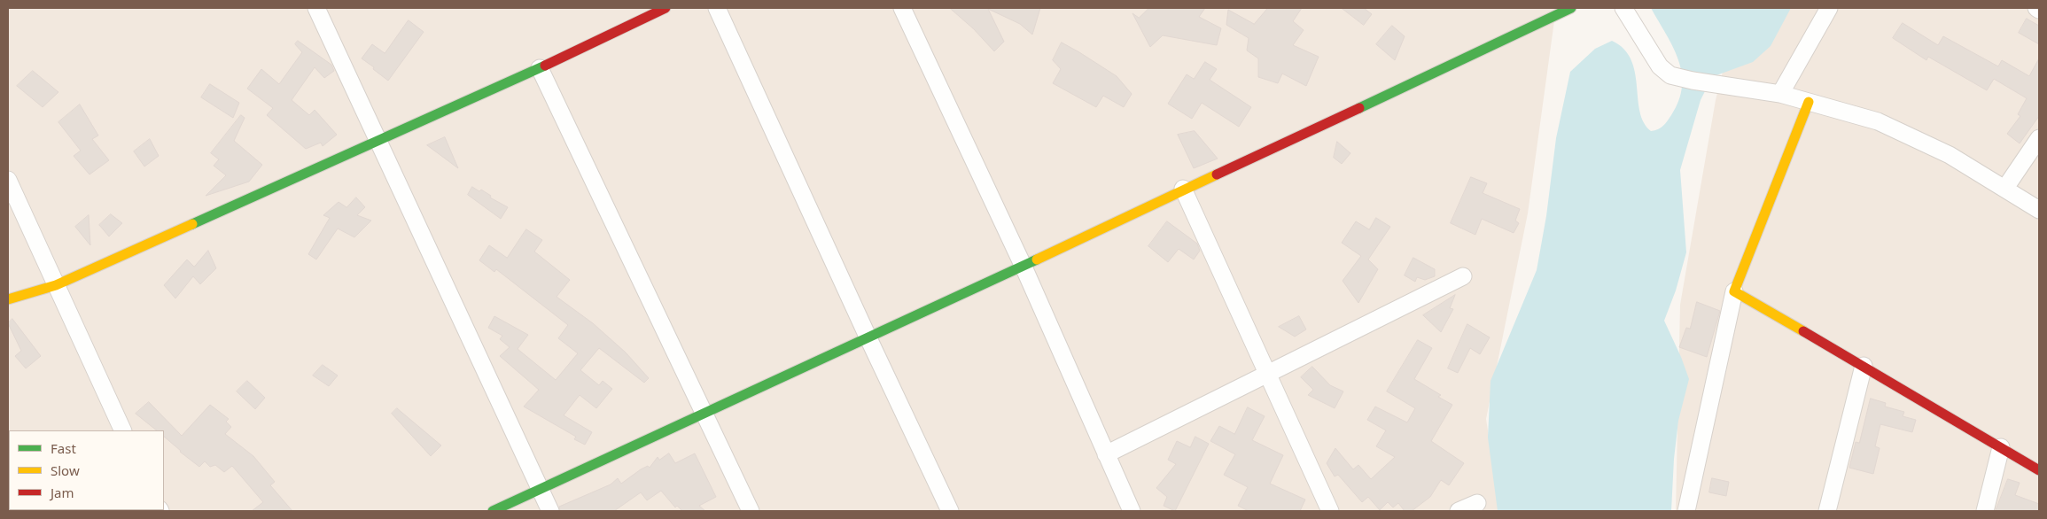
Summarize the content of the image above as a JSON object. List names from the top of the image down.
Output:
{
  "legend": ["Fast", "Slow", "Jam"]
}
